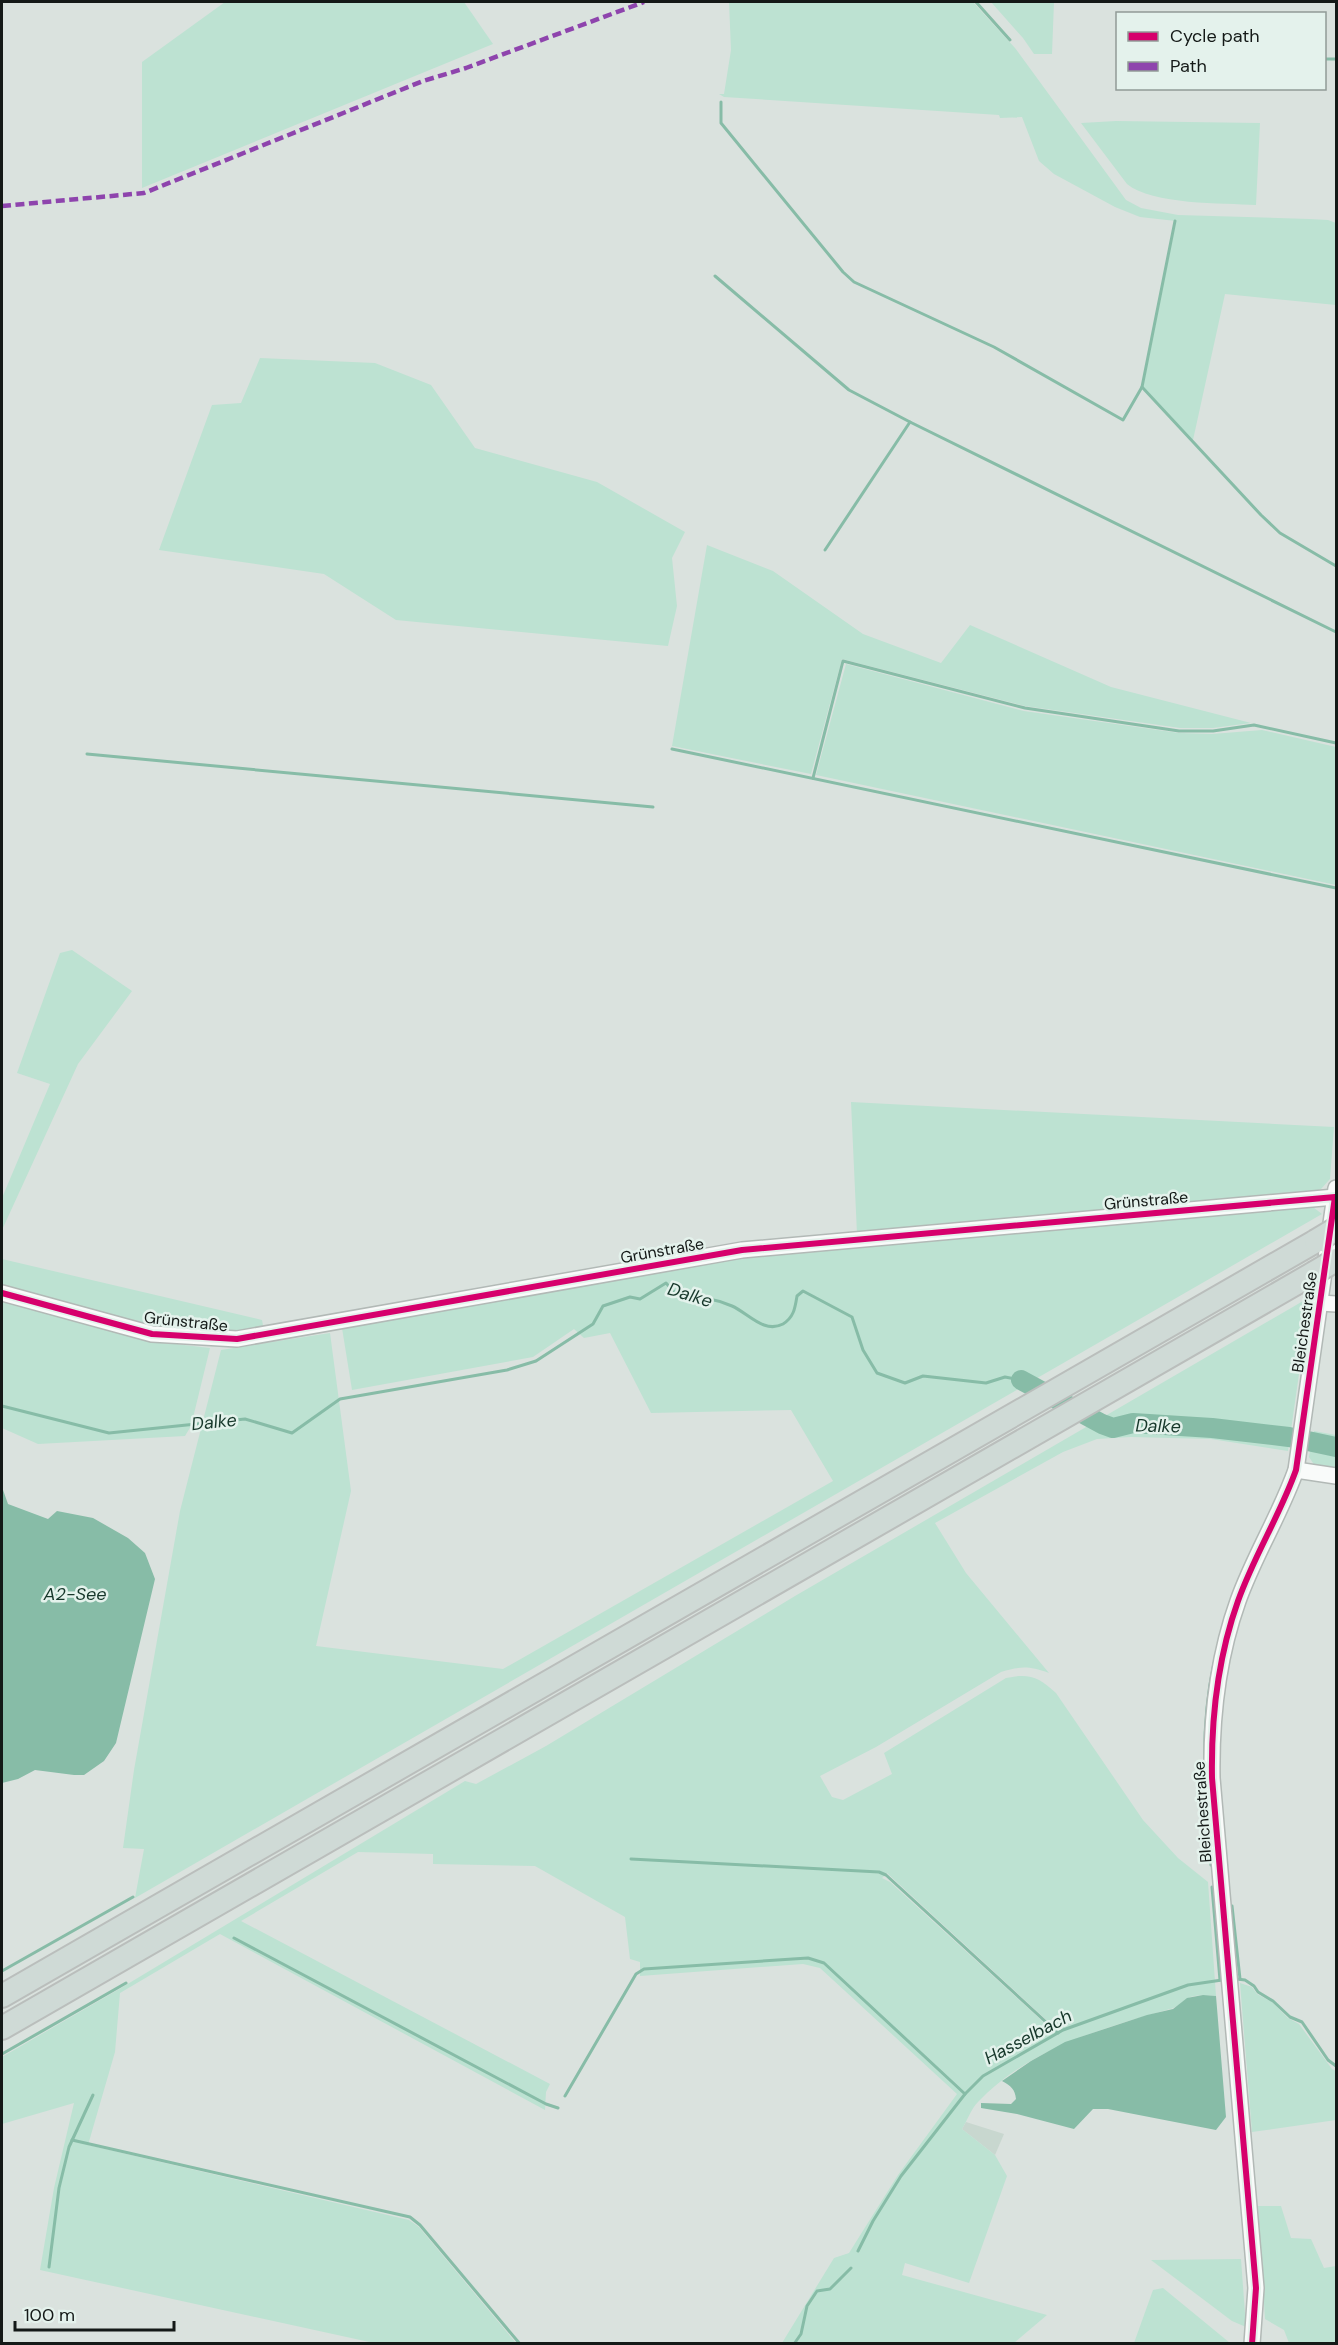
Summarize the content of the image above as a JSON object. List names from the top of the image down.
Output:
{
  "streets": {
    "street": ["Grünstraße", "Bleichestraße"]
  },
  "crossings": [
    ["Grünstraße", "Bleichestraße"]
  ],
  "water": ["Dalke", "A2-See", "Hasselbach"],
  "legend": ["Cycle path", "Path"],
  "scale_bar": "100 m"
}
